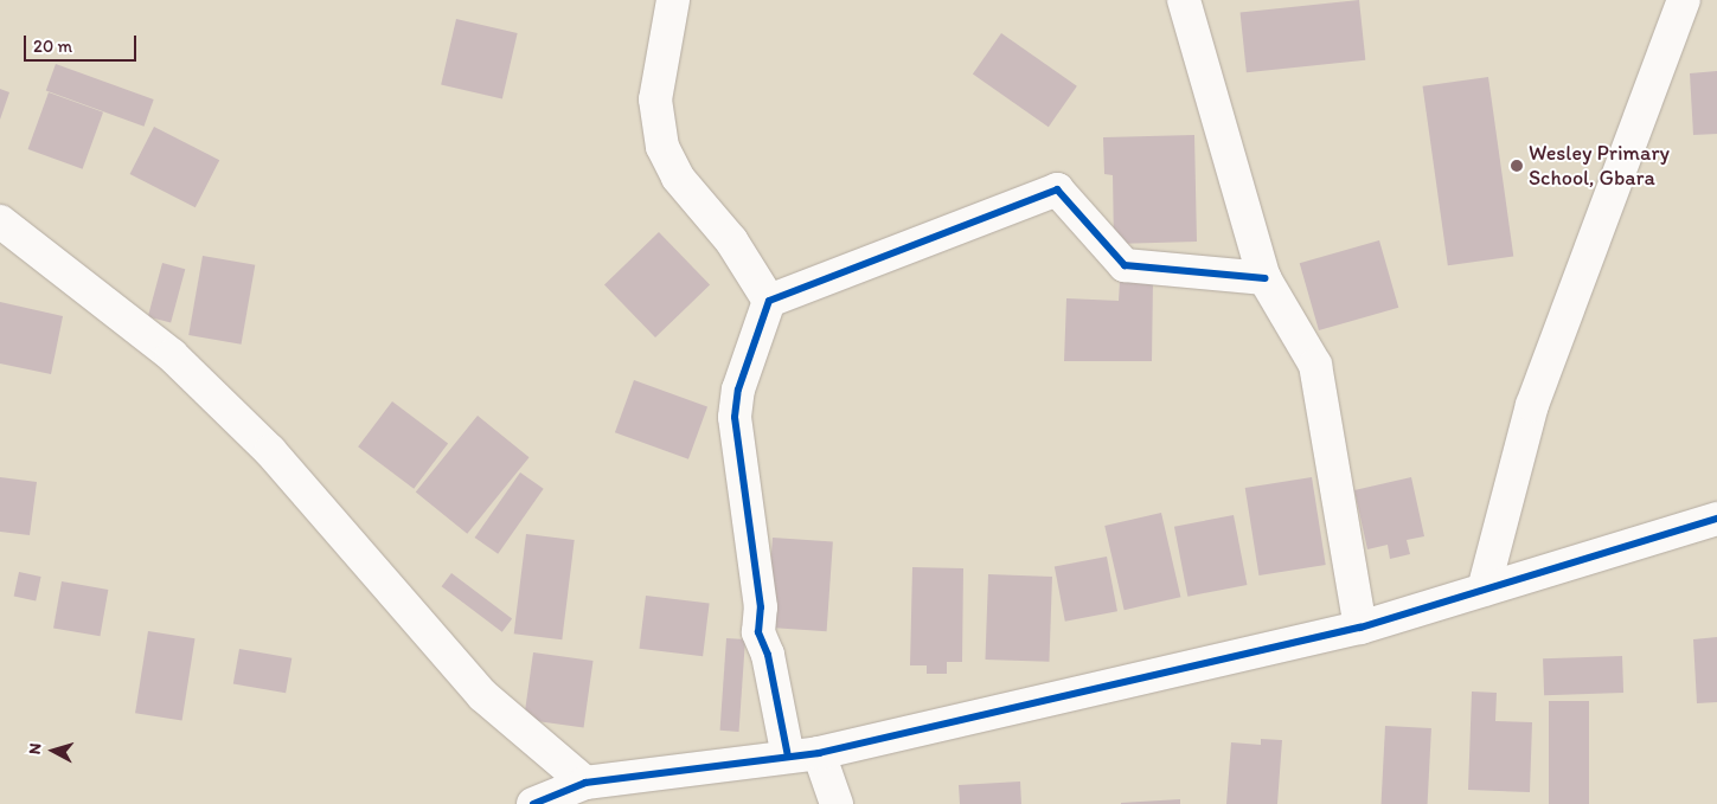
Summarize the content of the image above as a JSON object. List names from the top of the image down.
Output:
{
  "places": ["Wesley Primary School, Gbara"],
  "scale_bar": "20 m",
  "north": "left"
}
